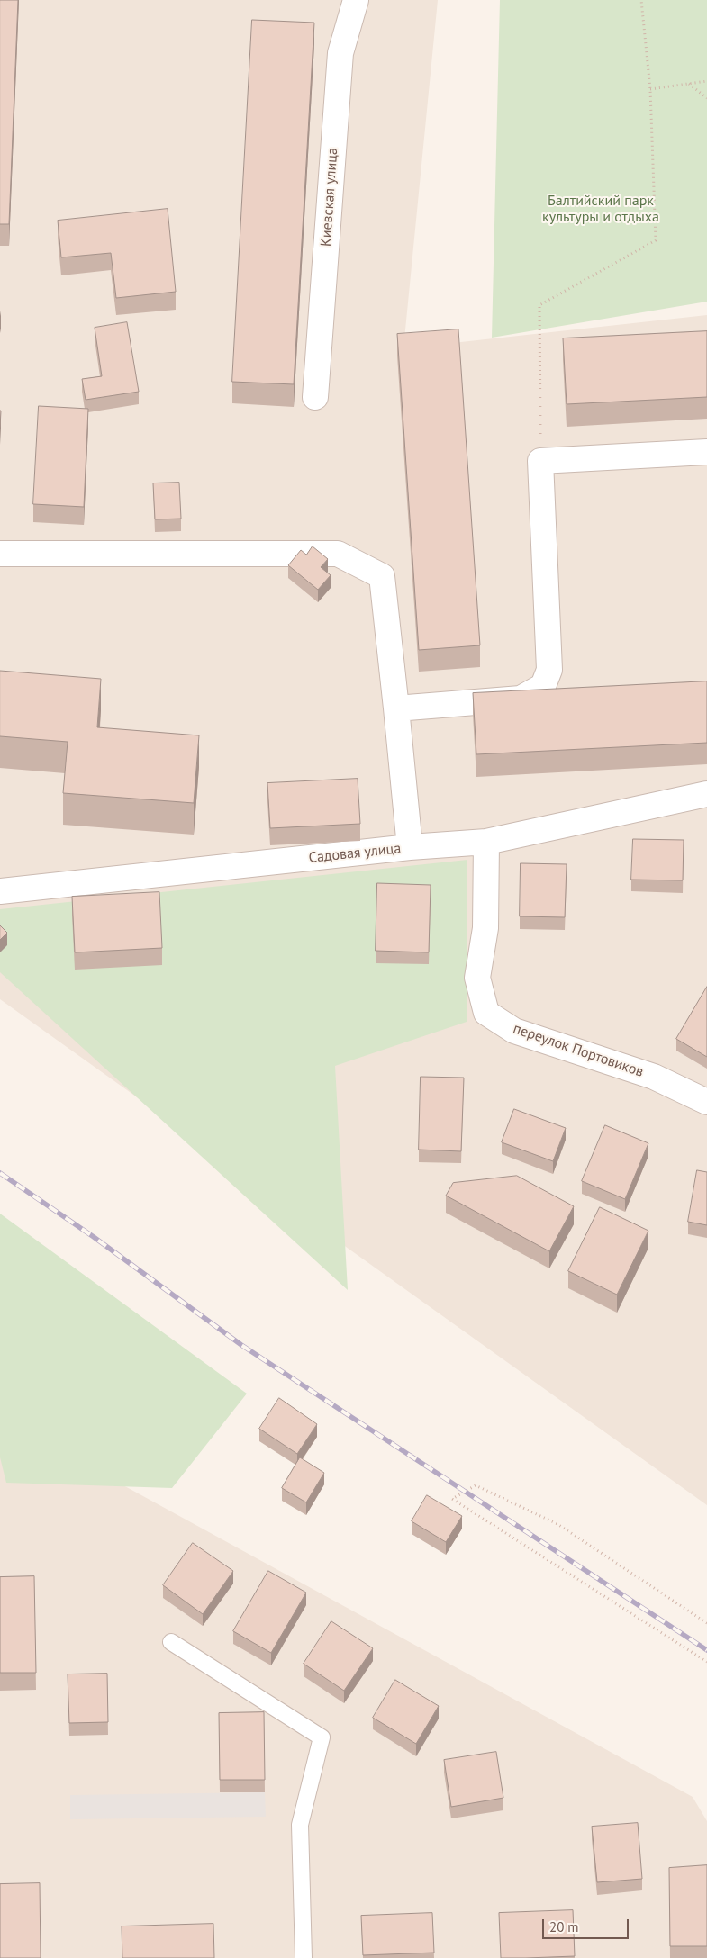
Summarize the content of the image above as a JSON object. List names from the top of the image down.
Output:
{
  "streets": {
    "street": ["Киевская улица", "Садовая улица", "переулок Портовиков"]
  },
  "crossings": [
    ["Садовая улица", "переулок Портовиков"]
  ],
  "parks": ["Балтийский парк культуры и отдыха"],
  "scale_bar": "20 m"
}
